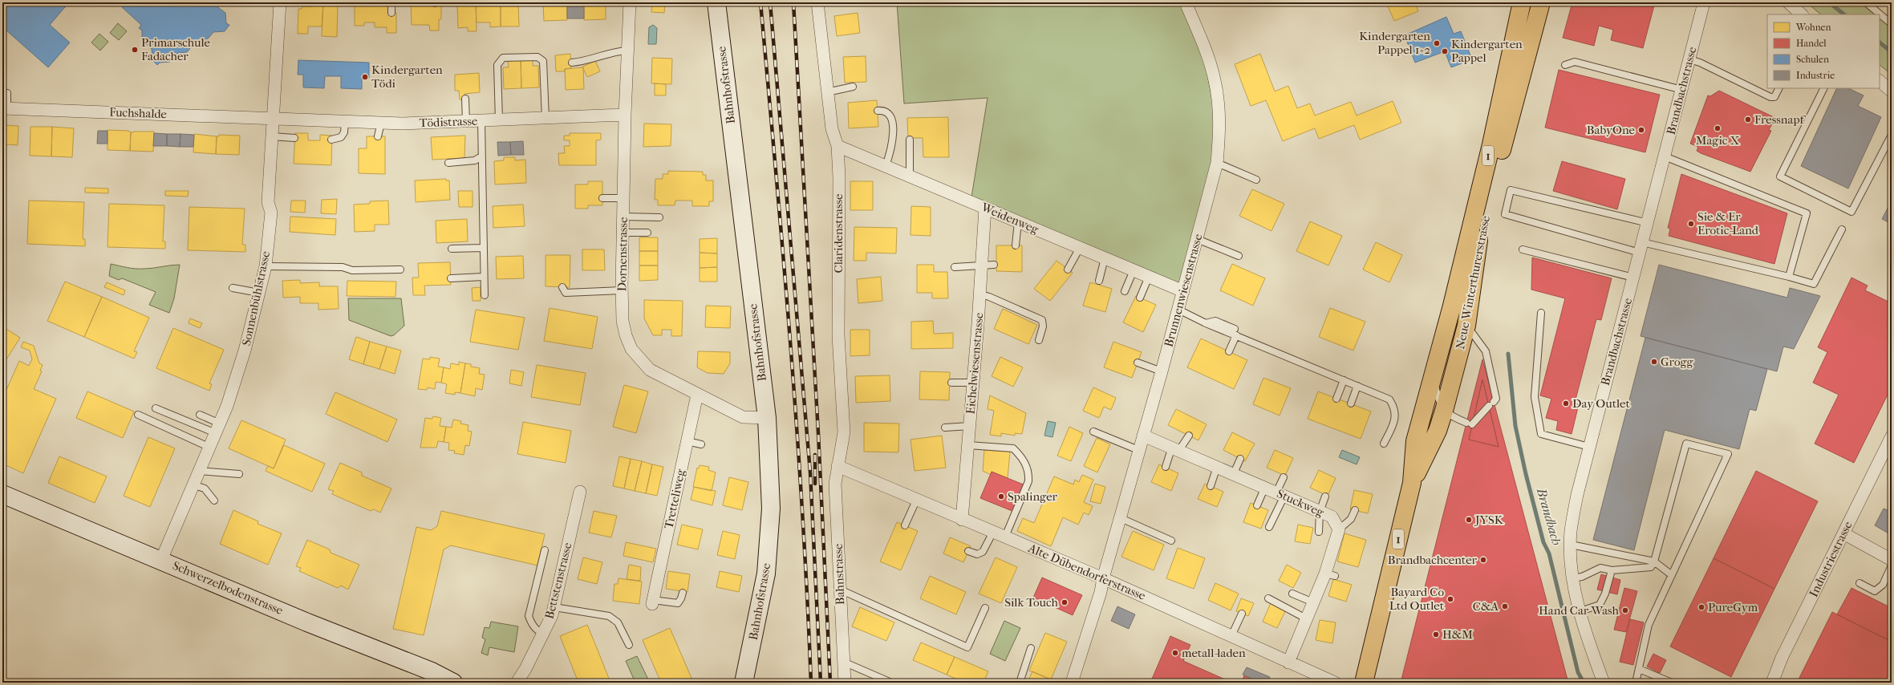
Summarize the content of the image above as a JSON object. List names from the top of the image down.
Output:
{
  "streets": {
    "main road": ["1", "Neue Winterthurerstrasse"],
    "street": [
      "Bahnhofstrasse",
      "Brandbachstrasse",
      "Fuchshalde",
      "Tödistrasse",
      "Weidenweg",
      "Claridenstrasse",
      "Dornenstrasse",
      "Brunnenwiesenstrasse",
      "Sonnenbühlstrasse",
      "Eichelwiesenstrasse",
      "Tretteliweg",
      "Stuckweg",
      "Industriestrasse",
      "Alte Dübendorferstrasse",
      "Bahnstrasse",
      "Bettstenstrasse",
      "Schwerzelbodenstrasse"
    ]
  },
  "crossings": [
    ["Bahnhofstrasse", "Dornenstrasse"],
    ["Fuchshalde", "Tödistrasse"],
    ["Fuchshalde", "Sonnenbühlstrasse"],
    ["Tödistrasse", "Dornenstrasse"],
    ["Tödistrasse", "Sonnenbühlstrasse"],
    ["Weidenweg", "Claridenstrasse"],
    ["Weidenweg", "Brunnenwiesenstrasse"],
    ["Weidenweg", "Eichelwiesenstrasse"],
    ["Claridenstrasse", "Alte Dübendorferstrasse"],
    ["Claridenstrasse", "Bahnstrasse"],
    ["Dornenstrasse", "Tretteliweg"],
    ["Brunnenwiesenstrasse", "Stuckweg"],
    ["Brunnenwiesenstrasse", "Alte Dübendorferstrasse"],
    ["Sonnenbühlstrasse", "Schwerzelbodenstrasse"],
    ["Eichelwiesenstrasse", "Alte Dübendorferstrasse"],
    ["Alte Dübendorferstrasse", "Bahnstrasse"]
  ],
  "water": ["Brandbach"],
  "places": [
    "Kindergarten Pappel 1+2",
    "Primarschule Fadacher",
    "Kindergarten Pappel",
    "Kindergarten Tödi",
    "Fressnapf",
    "Magic X",
    "BabyOne",
    "Sie & Er Erotic-Land",
    "Grogg",
    "Day Outlet",
    "Spalinger",
    "JYSK",
    "Brandbachcenter",
    "Bayard Co Ltd Outlet",
    "Silk Touch",
    "C&A",
    "PureGym",
    "Hand Car Wash",
    "H&M",
    "metall-laden"
  ],
  "legend": [
    "Wohnen",
    "Handel",
    "Schulen",
    "Industrie"
  ]
}
